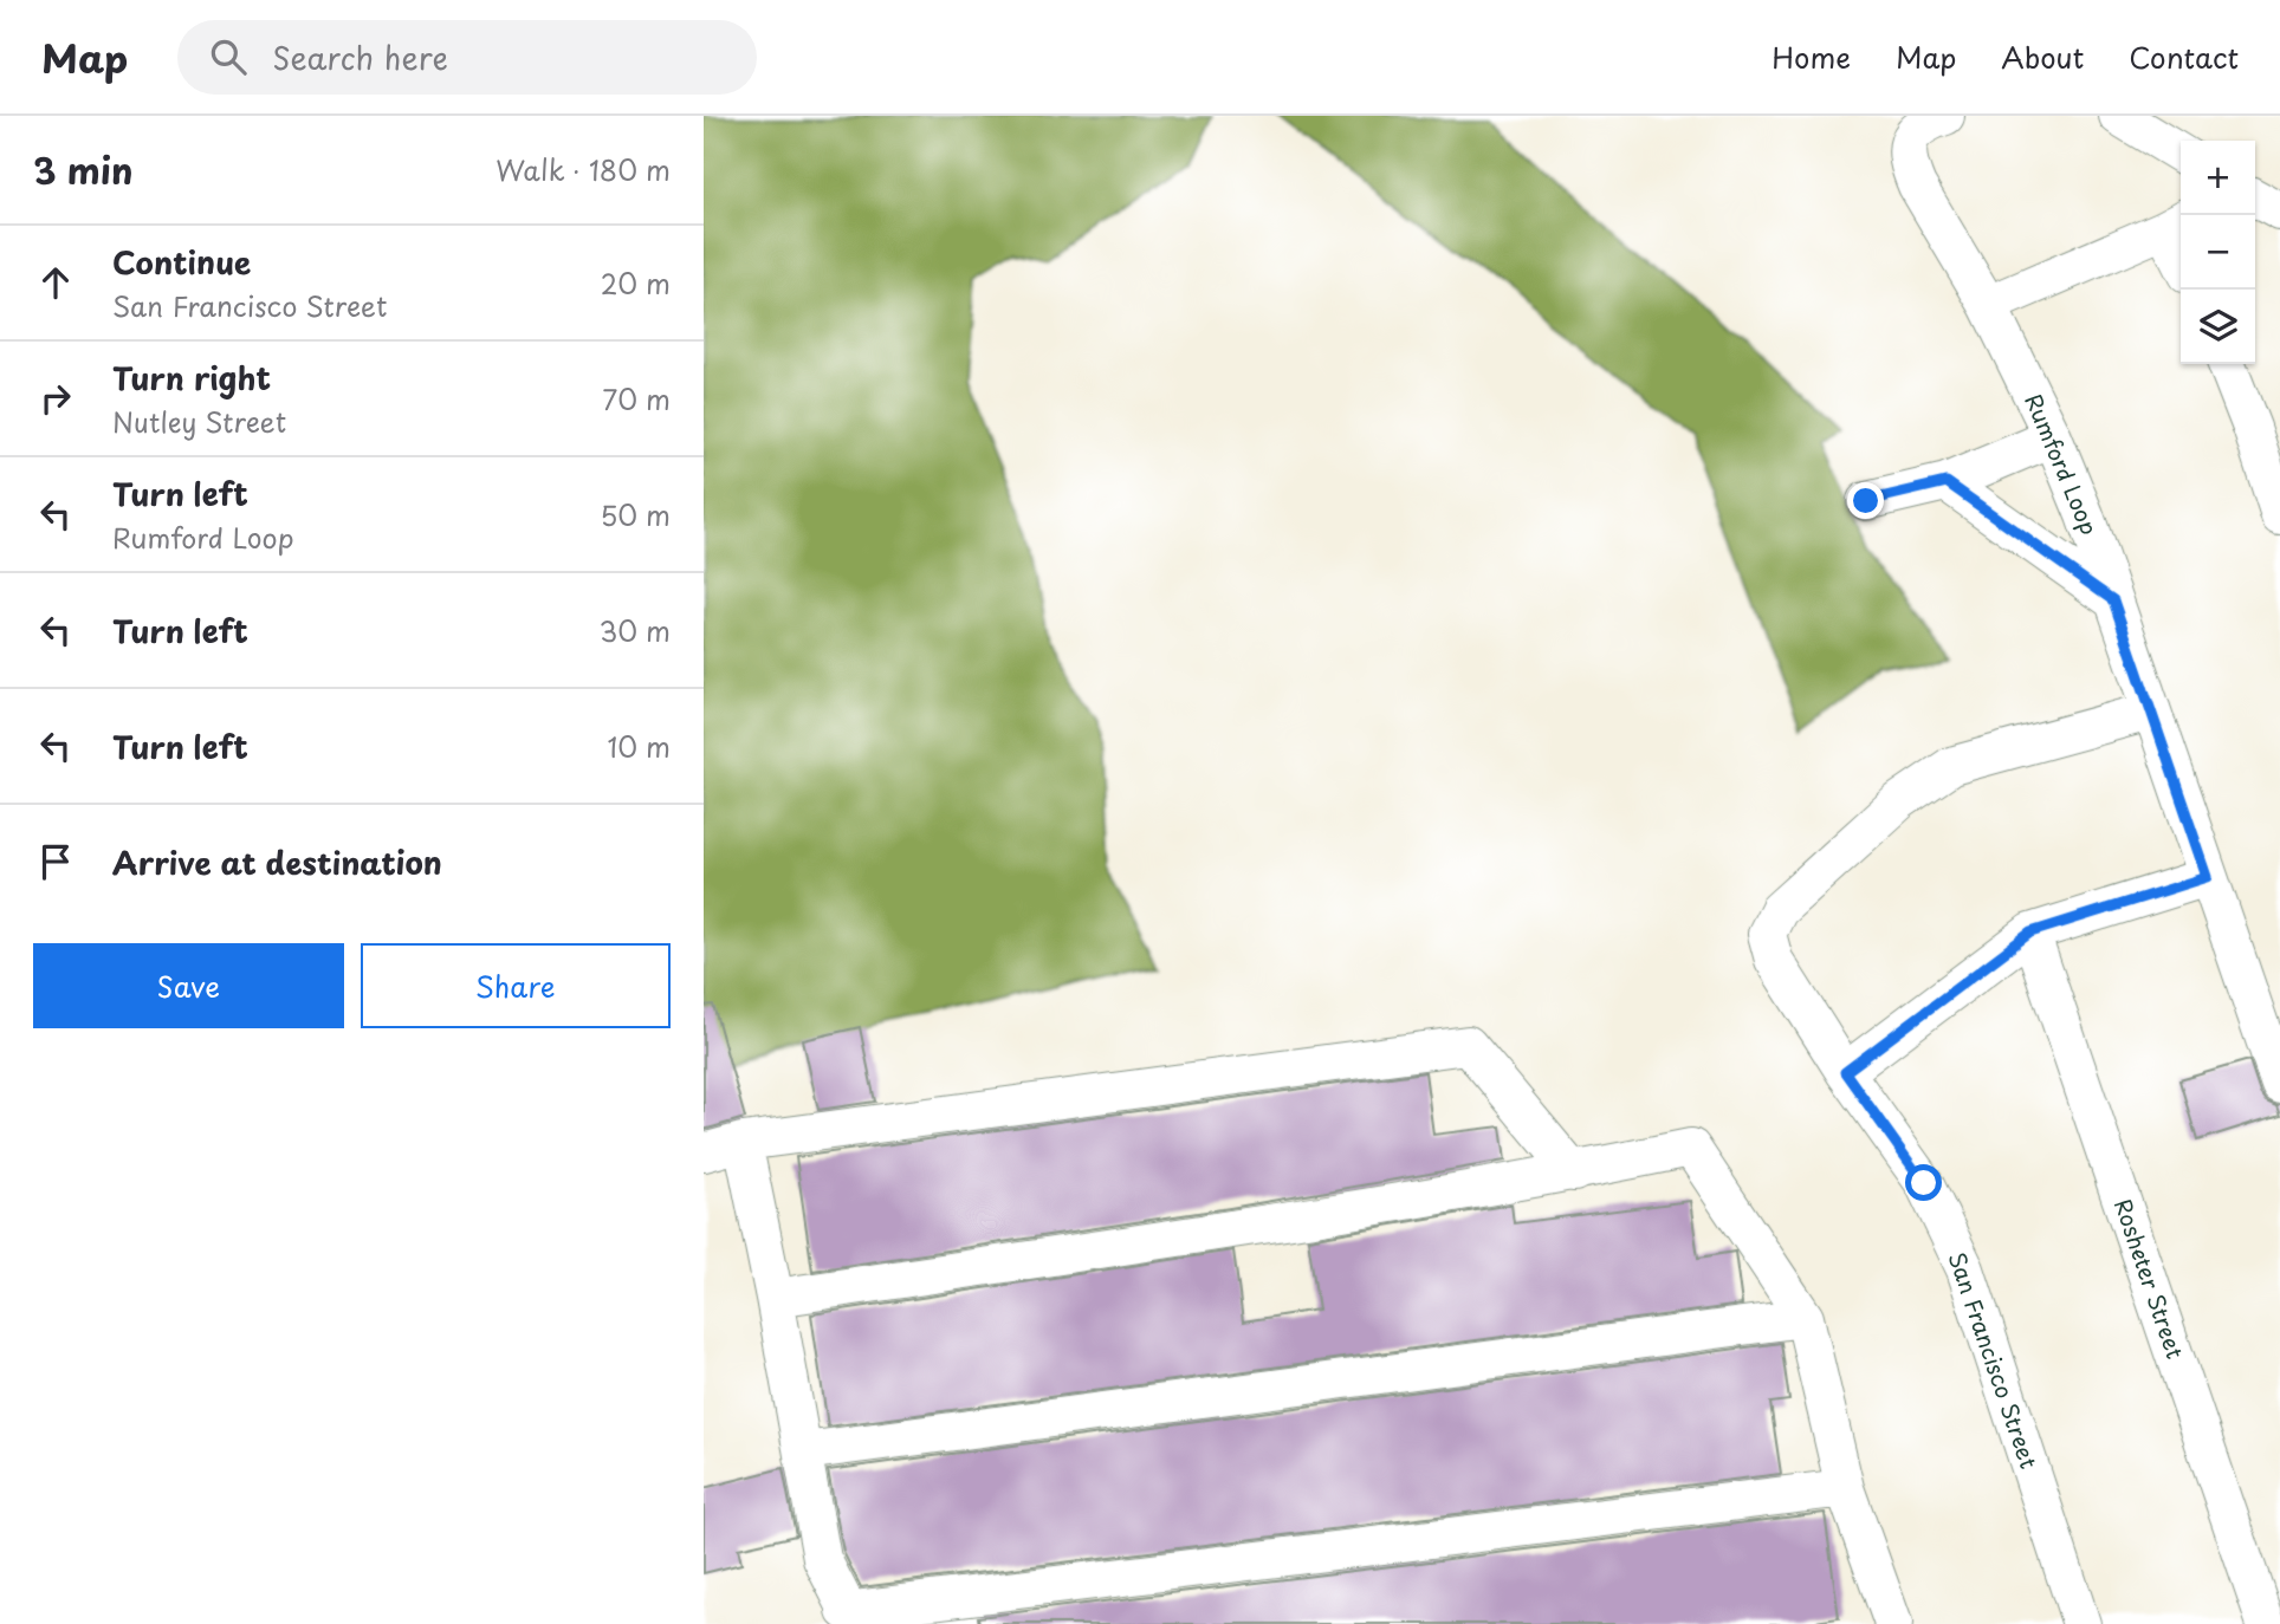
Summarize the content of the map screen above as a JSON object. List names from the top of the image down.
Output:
{
  "streets": {
    "street": ["Rumford Loop", "Rosheter Street", "San Francisco Street"]
  },
  "crossings": [
    ["Rumford Loop", "San Francisco Street"]
  ],
  "page": {
    "header": "Map",
    "search": "Search here",
    "nav": [
      "Home",
      "Map",
      "About",
      "Contact"
    ],
    "heading": ["3 min", "Walk · 180 m"],
    "map_buttons": ["+", "−"],
    "list": [
      ["Continue", "San Francisco Street", "20 m"],
      ["Turn right", "Nutley Street", "70 m"],
      ["Turn left", "Rumford Loop", "50 m"],
      ["Turn left", "30 m"],
      ["Turn left", "10 m"],
      "Arrive at destination"
    ],
    "buttons": ["Save", "Share"]
  }
}
